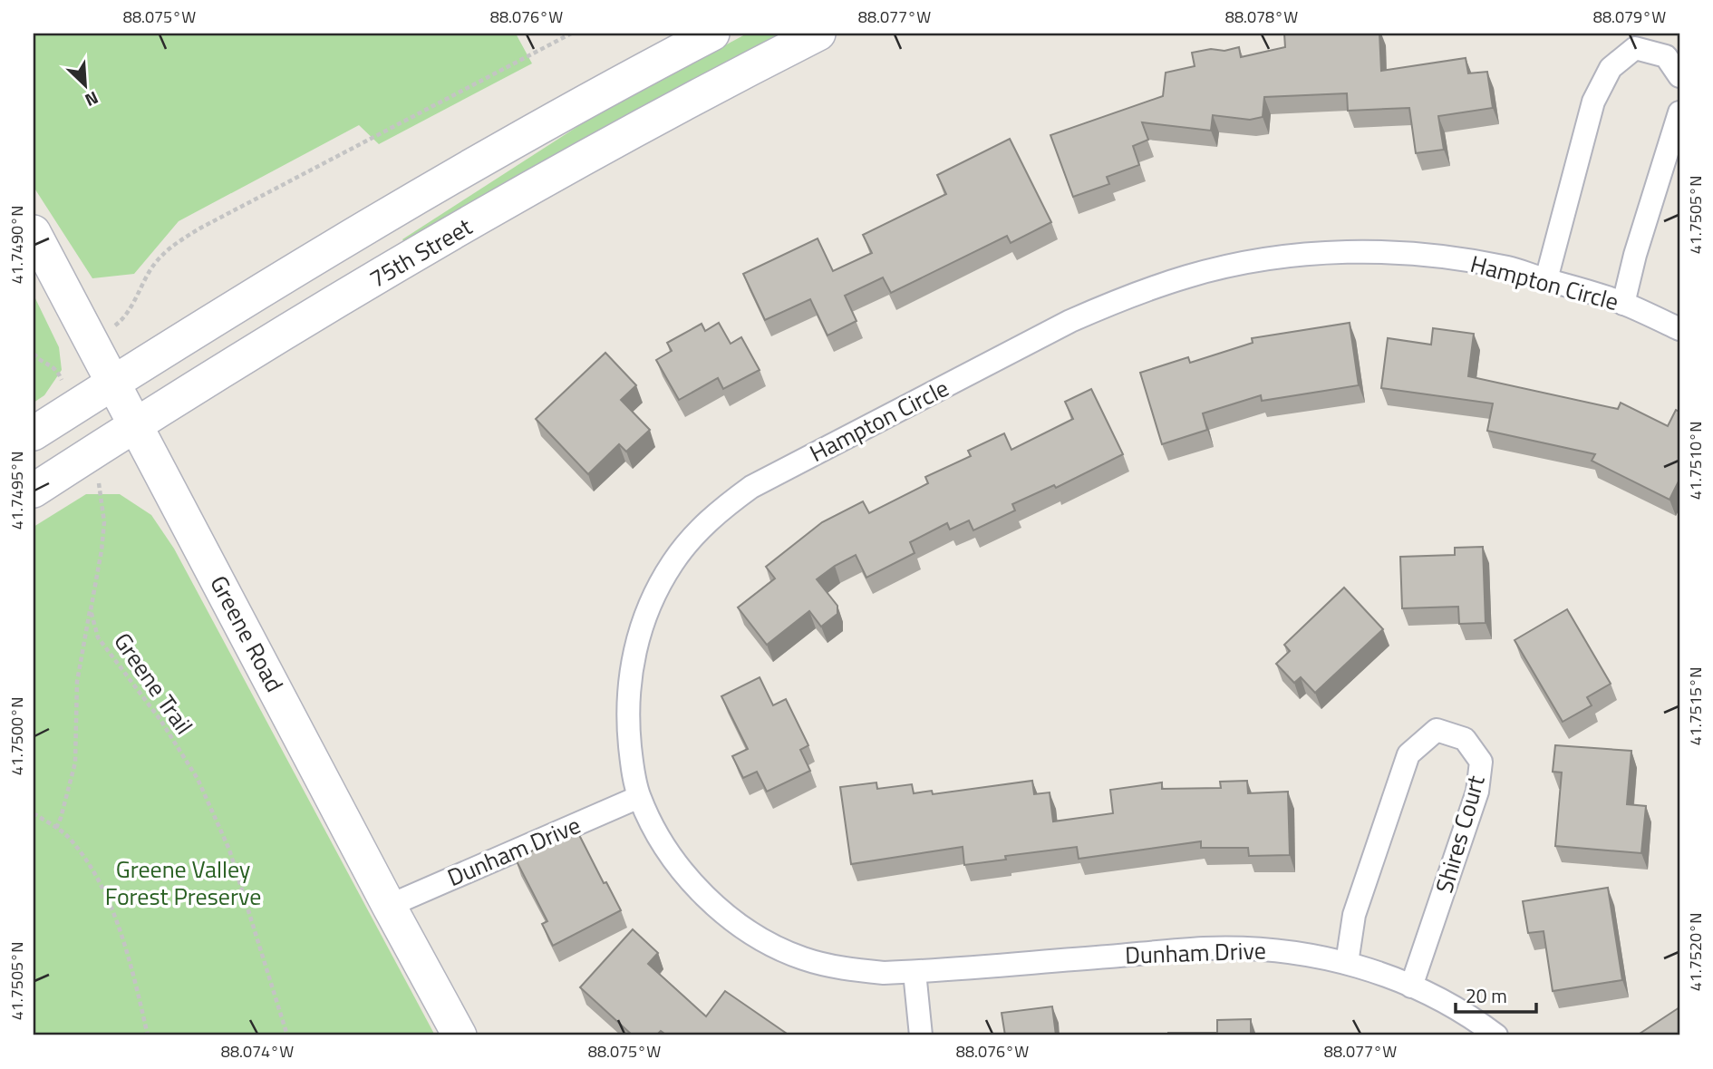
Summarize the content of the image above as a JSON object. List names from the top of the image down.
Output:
{
  "streets": {
    "main road": ["75th Street", "Greene Road"],
    "street": ["Hampton Circle", "Shires Court", "Dunham Drive"],
    "path": ["Greene Trail"]
  },
  "crossings": [
    ["75th Street", "Greene Road"],
    ["75th Street", "Greene Trail"],
    ["Hampton Circle", "Dunham Drive"],
    ["Greene Road", "Dunham Drive"],
    ["Shires Court", "Dunham Drive"]
  ],
  "parks": ["Greene Valley Forest Preserve"],
  "scale_bar": "20 m",
  "north": "bottom right",
  "coordinates": [
    "88.075°W",
    "88.076°W",
    "88.077°W",
    "88.078°W",
    "88.079°W",
    "41.7505°N",
    "41.7490°N",
    "41.7510°N",
    "41.7495°N",
    "41.7515°N",
    "41.7500°N",
    "41.7520°N",
    "88.074°W"
  ]
}
